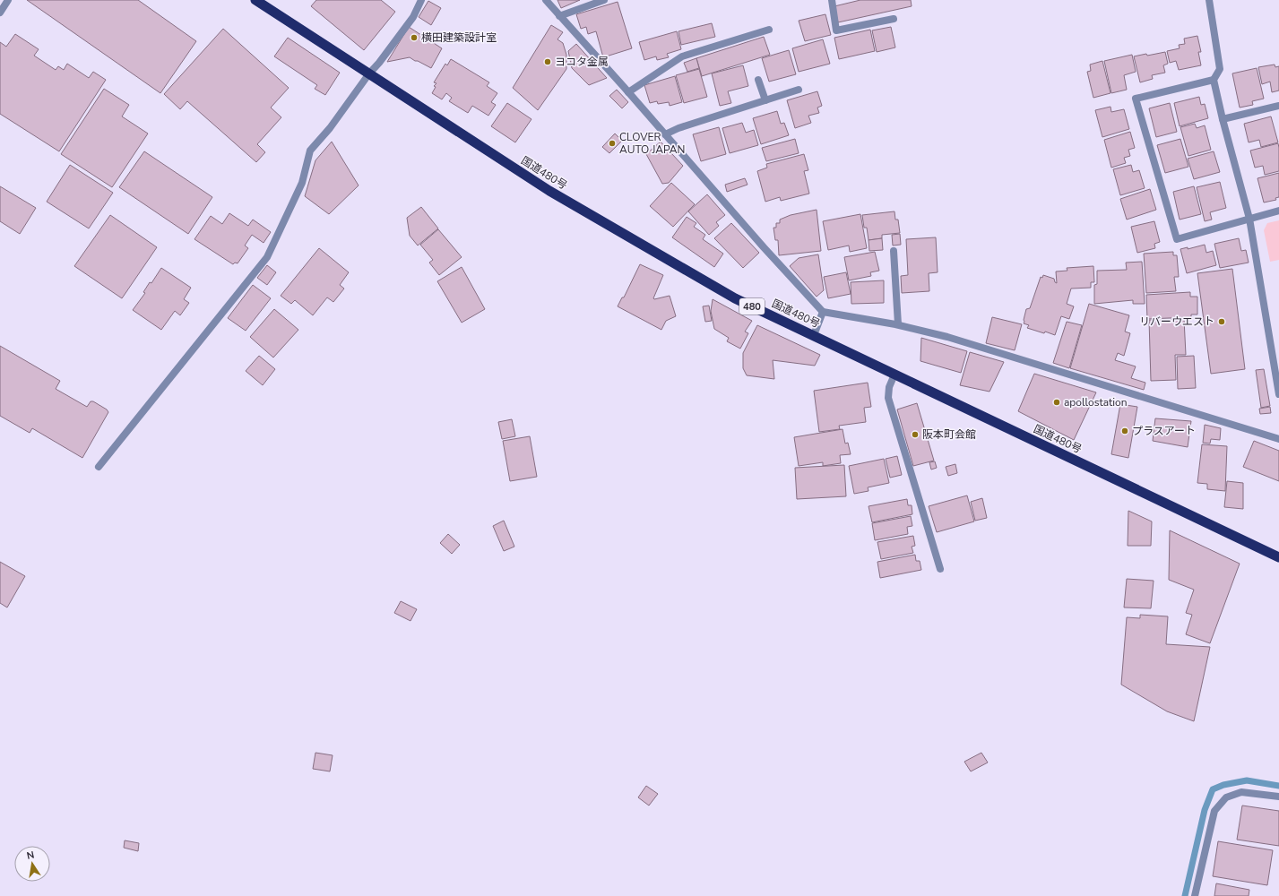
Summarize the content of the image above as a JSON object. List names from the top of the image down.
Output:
{
  "streets": {
    "highway": ["国道480号", "480"]
  },
  "places": [
    "横田建築設計室",
    "ヨコタ金属",
    "CLOVER AUTO JAPAN",
    "リバーウエスト",
    "apollostation",
    "プラスアート",
    "阪本町会館"
  ],
  "north": "top"
}
